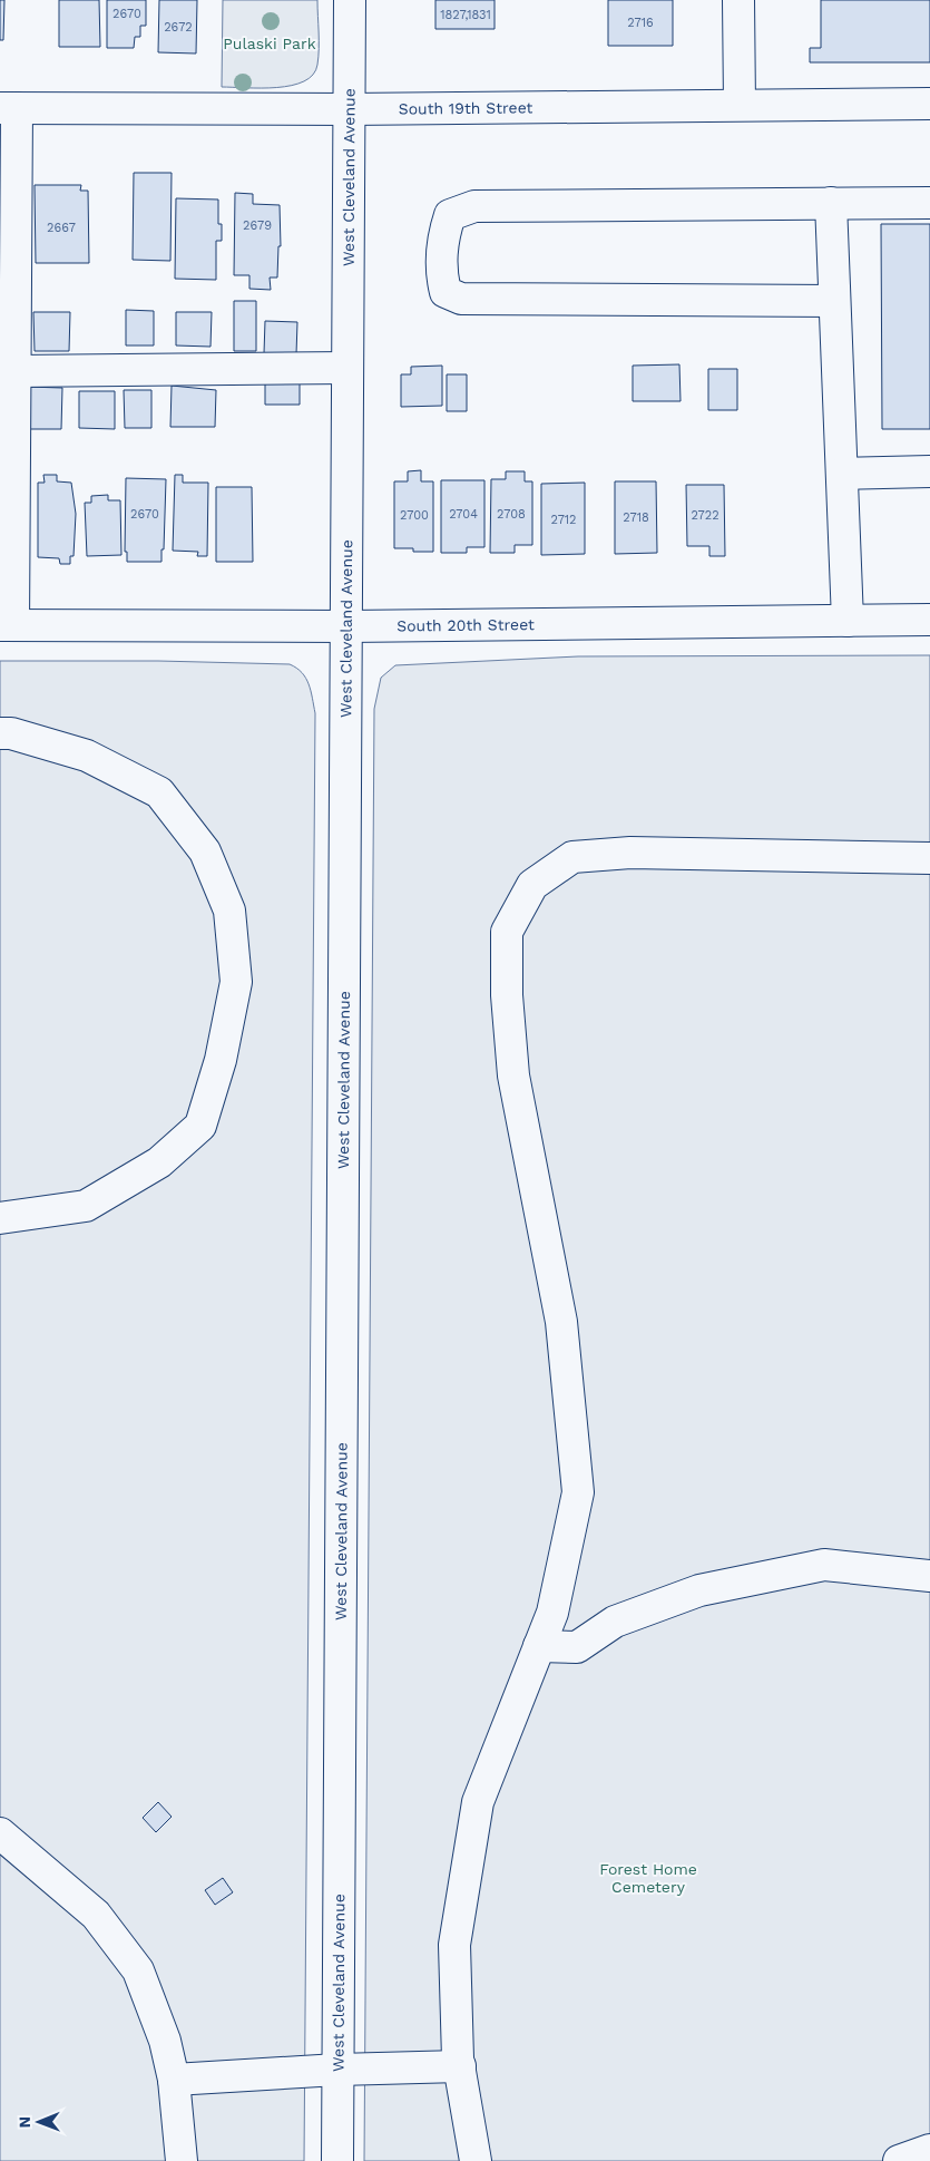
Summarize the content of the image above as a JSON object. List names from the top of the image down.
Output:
{
  "streets": {
    "street": ["South 19th Street", "West Cleveland Avenue", "South 20th Street"]
  },
  "crossings": [
    ["South 19th Street", "West Cleveland Avenue"],
    ["West Cleveland Avenue", "South 20th Street"]
  ],
  "parks": ["Pulaski Park", "Forest Home Cemetery"],
  "house_numbers": [
    "2670",
    "1827,1831",
    "2716",
    "2672",
    "2679",
    "2667",
    "2670",
    "2704",
    "2708",
    "2700",
    "2722",
    "2718",
    "2712"
  ],
  "north": "left"
}
